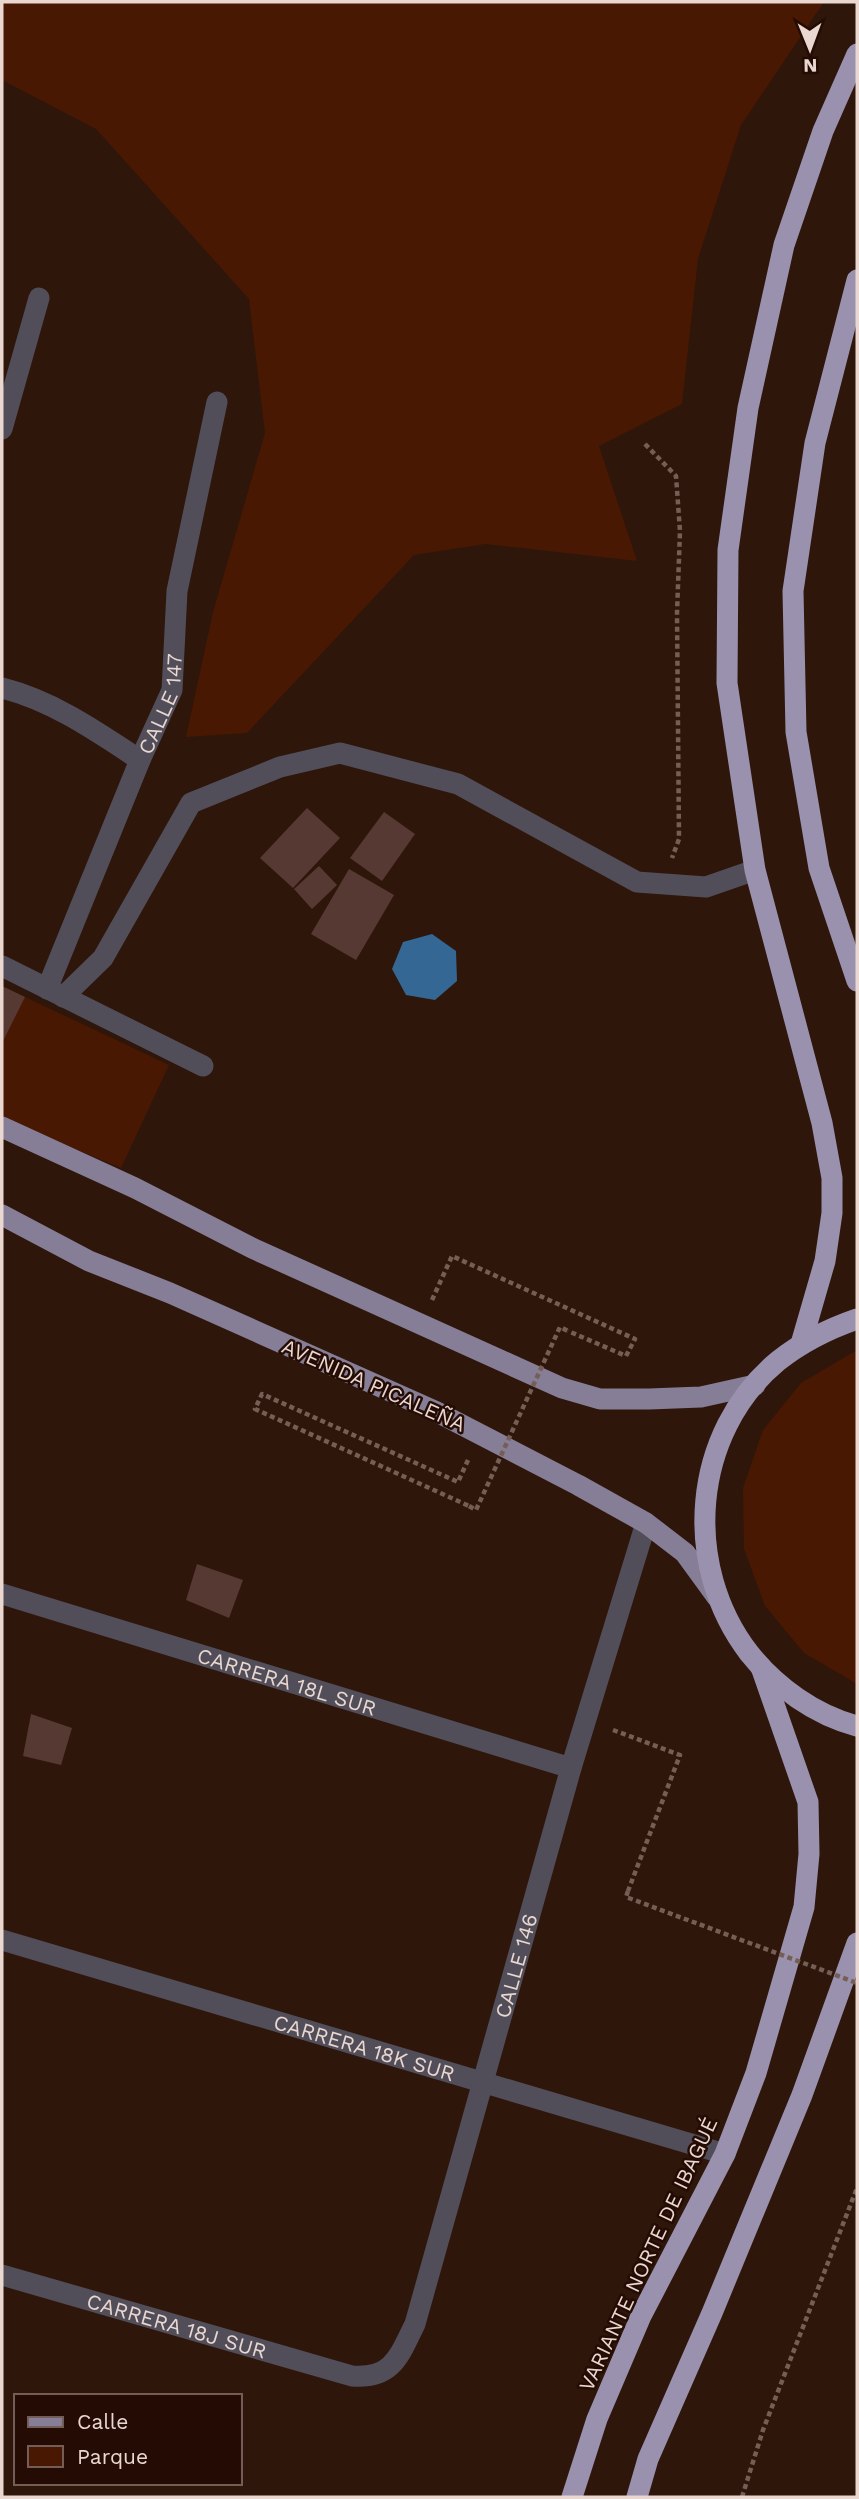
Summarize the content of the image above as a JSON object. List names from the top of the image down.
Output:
{
  "streets": {
    "highway": ["VARIANTE NORTE DE IBAGUÉ"],
    "main road": ["AVENIDA PICALEÑA"],
    "street": [
      "CALLE 147",
      "CARRERA 18L SUR",
      "CALLE 146",
      "CARRERA 18K SUR",
      "CARRERA 18J SUR"
    ]
  },
  "crossings": [
    ["AVENIDA PICALEÑA", "CALLE 146"],
    ["CARRERA 18L SUR", "CALLE 146"],
    ["CALLE 146", "CARRERA 18K SUR"],
    ["CALLE 146", "CARRERA 18J SUR"],
    ["CARRERA 18K SUR", "VARIANTE NORTE DE IBAGUÉ"]
  ],
  "legend": ["Calle", "Parque"],
  "north": "bottom"
}
